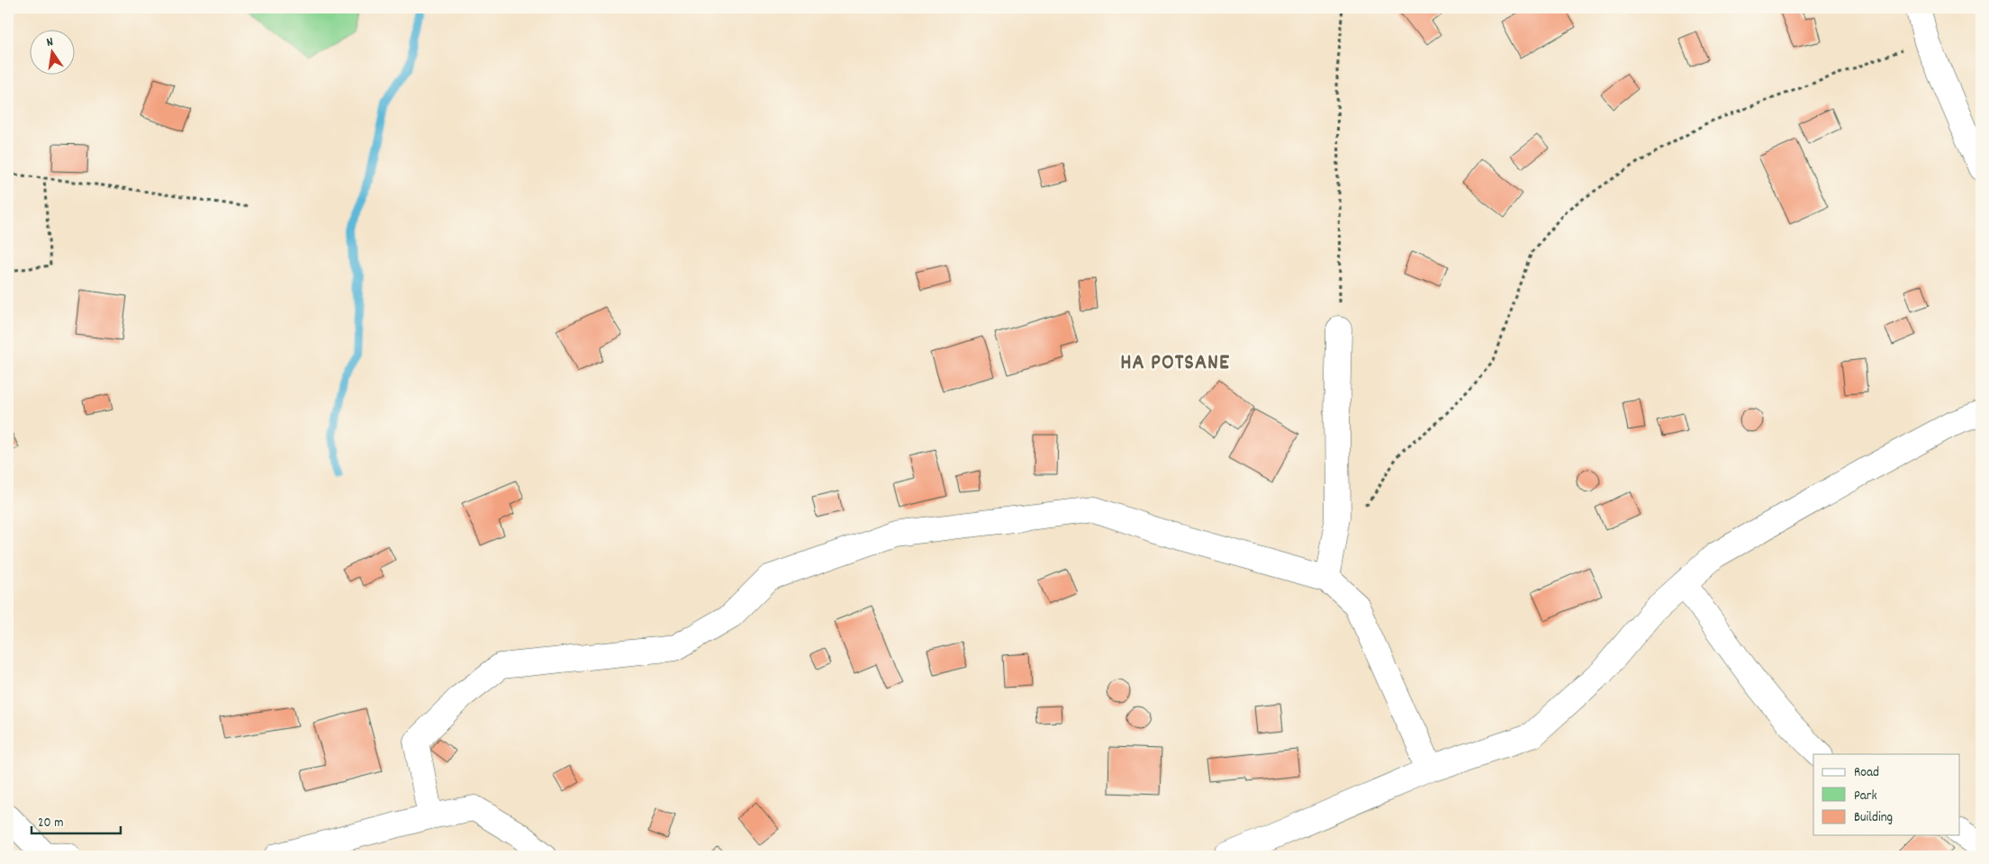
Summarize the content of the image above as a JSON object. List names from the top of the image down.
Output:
{
  "districts": ["HA POTSANE"],
  "legend": ["Road", "Park", "Building"],
  "scale_bar": "20 m",
  "north": "top"
}
